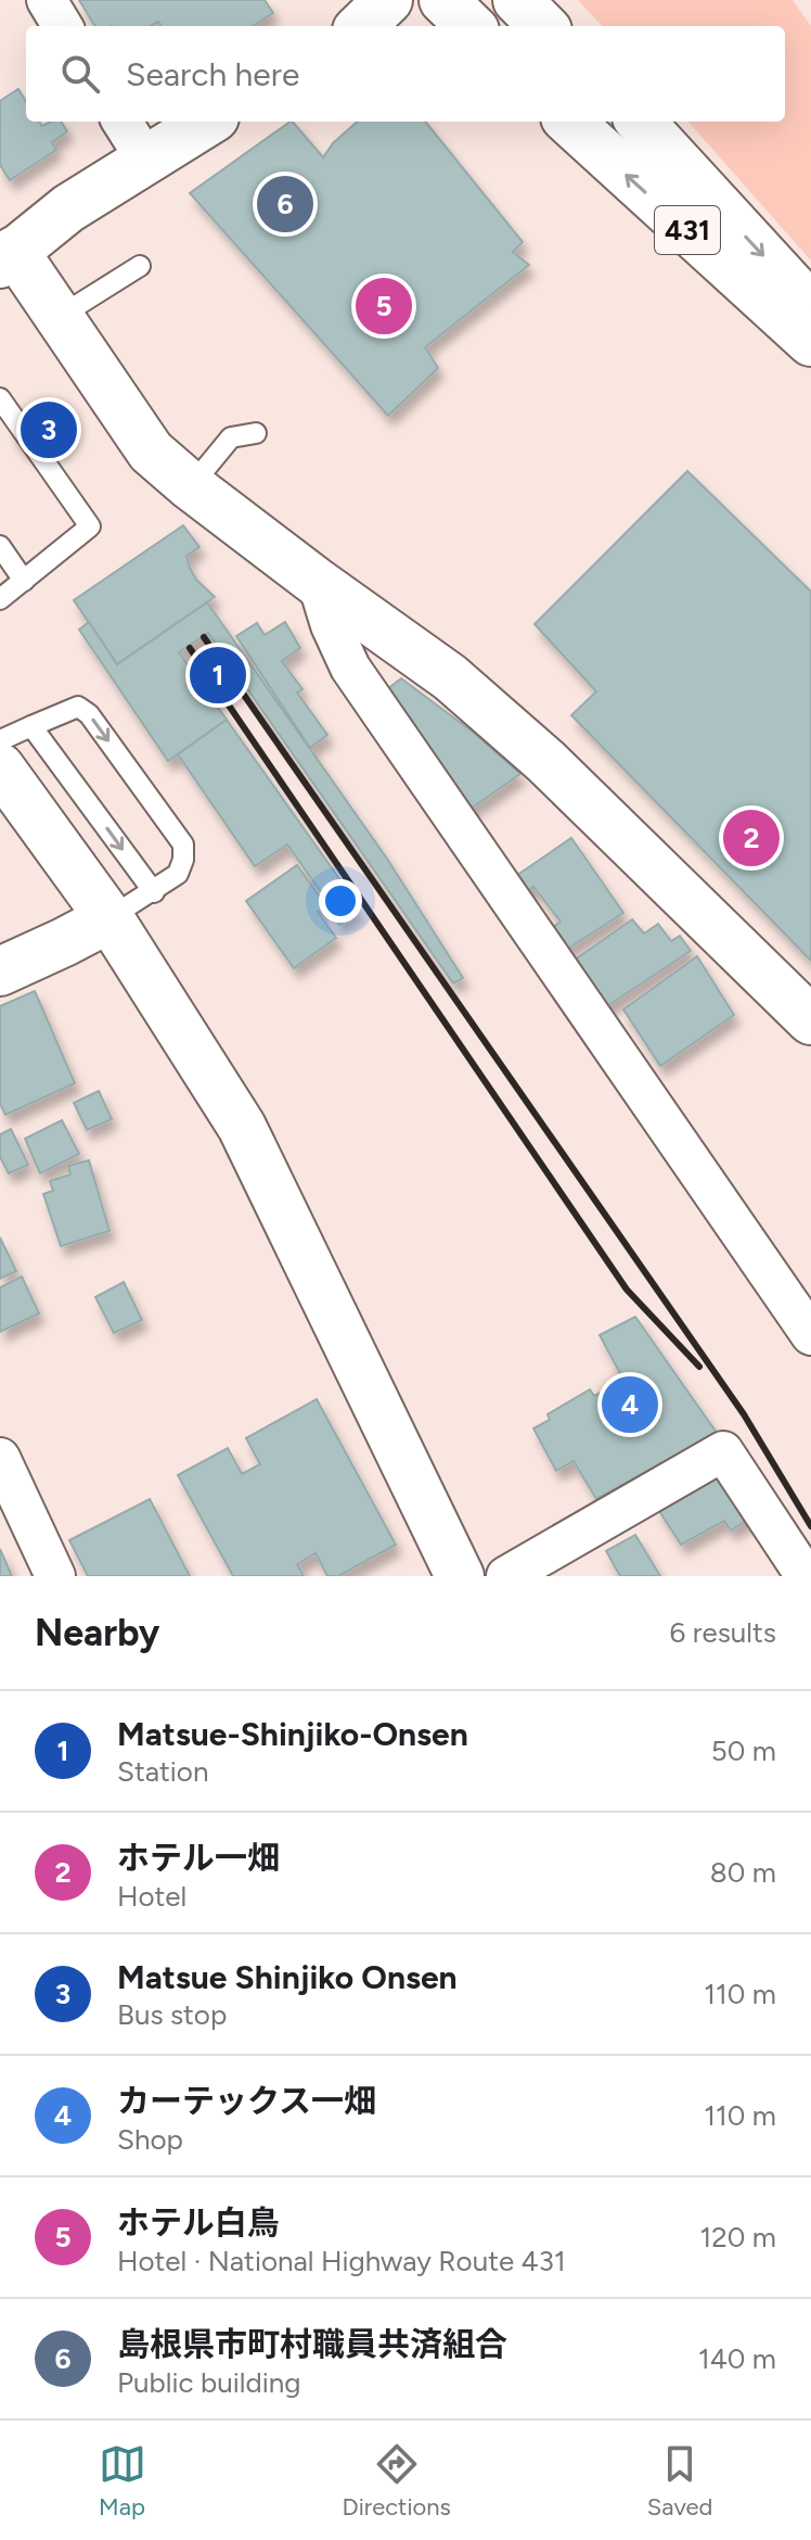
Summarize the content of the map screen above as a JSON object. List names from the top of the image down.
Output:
{
  "streets": {
    "main road": ["431"]
  },
  "page": {
    "search": "Search here",
    "pins": [
      "6",
      "5",
      "3",
      "1",
      "2",
      "4"
    ],
    "heading": ["Nearby", "6 results"],
    "list": [
      {
        "mark": "1",
        "name": "Matsue-Shinjiko-Onsen",
        "note": "Station",
        "value": "50 m"
      },
      {
        "mark": "2",
        "name": "ホテル一畑",
        "note": "Hotel",
        "value": "80 m"
      },
      {
        "mark": "3",
        "name": "Matsue Shinjiko Onsen",
        "note": "Bus stop",
        "value": "110 m"
      },
      {
        "mark": "4",
        "name": "カーテックス一畑",
        "note": "Shop",
        "value": "110 m"
      },
      {
        "mark": "5",
        "name": "ホテル白鳥",
        "note": "Hotel · National Highway Route 431",
        "value": "120 m"
      },
      {
        "mark": "6",
        "name": "島根県市町村職員共済組合",
        "note": "Public building",
        "value": "140 m"
      }
    ],
    "nav": ["Map", "Directions", "Saved"]
  }
}
